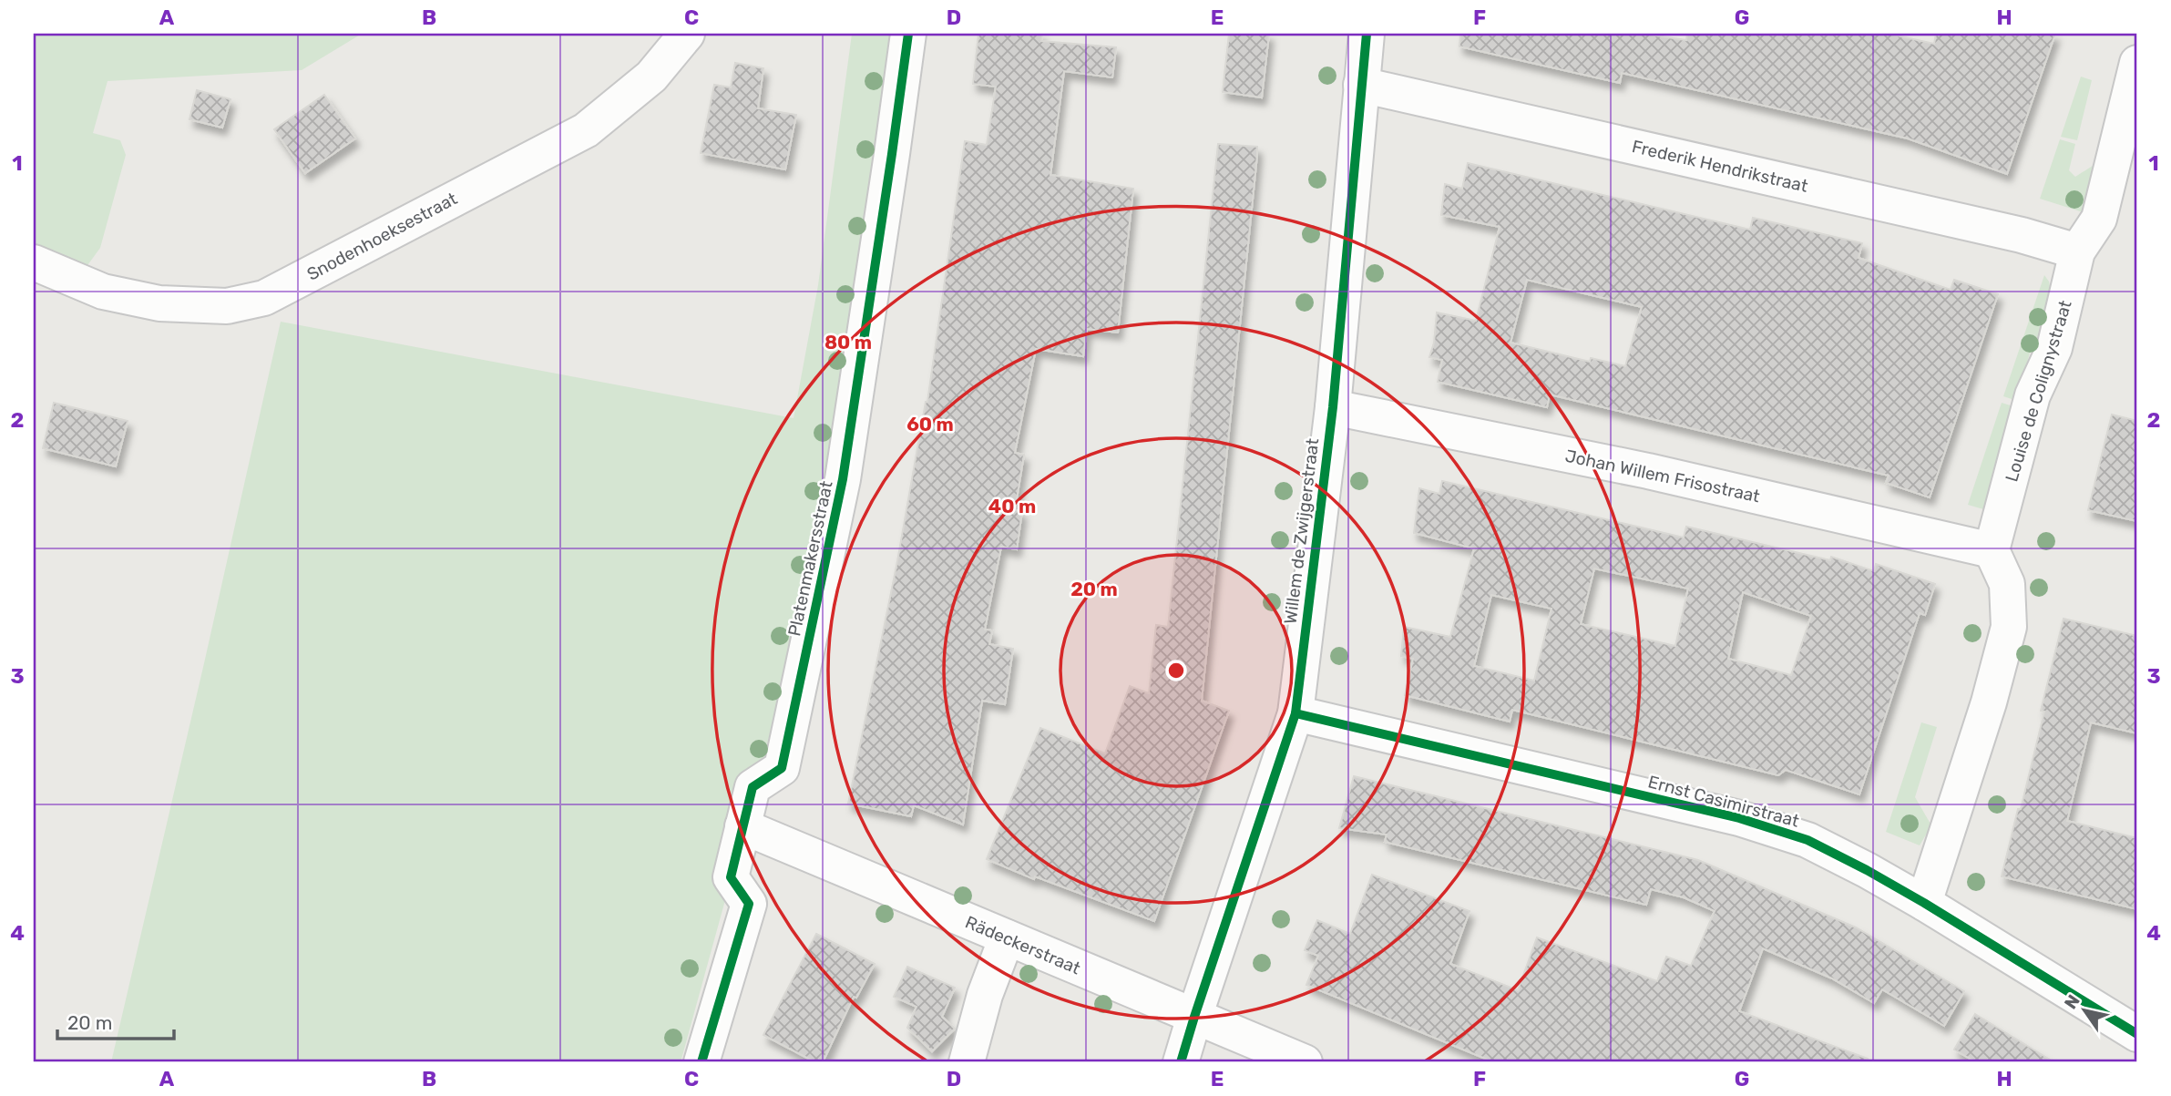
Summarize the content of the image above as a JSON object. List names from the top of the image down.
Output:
{
  "streets": {
    "street": [
      "Frederik Hendrikstraat",
      "Snodenhoeksestraat",
      "Louise de Colignystraat",
      "Johan Willem Frisostraat",
      "Willem de Zwijgerstraat",
      "Platenmakersstraat",
      "Ernst Casimirstraat",
      "Rädeckerstraat"
    ]
  },
  "crossings": [
    ["Frederik Hendrikstraat", "Louise de Colignystraat"],
    ["Frederik Hendrikstraat", "Willem de Zwijgerstraat"],
    ["Louise de Colignystraat", "Johan Willem Frisostraat"],
    ["Johan Willem Frisostraat", "Willem de Zwijgerstraat"],
    ["Willem de Zwijgerstraat", "Ernst Casimirstraat"],
    ["Willem de Zwijgerstraat", "Rädeckerstraat"],
    ["Platenmakersstraat", "Rädeckerstraat"]
  ],
  "scale_bar": "20 m",
  "north": "top left",
  "grid": {
    "columns": [
      "A",
      "B",
      "C",
      "D",
      "E",
      "F",
      "G",
      "H"
    ],
    "rows": [
      "1",
      "2",
      "3",
      "4"
    ]
  },
  "rings": [
    "80 m",
    "60 m",
    "40 m",
    "20 m"
  ]
}
